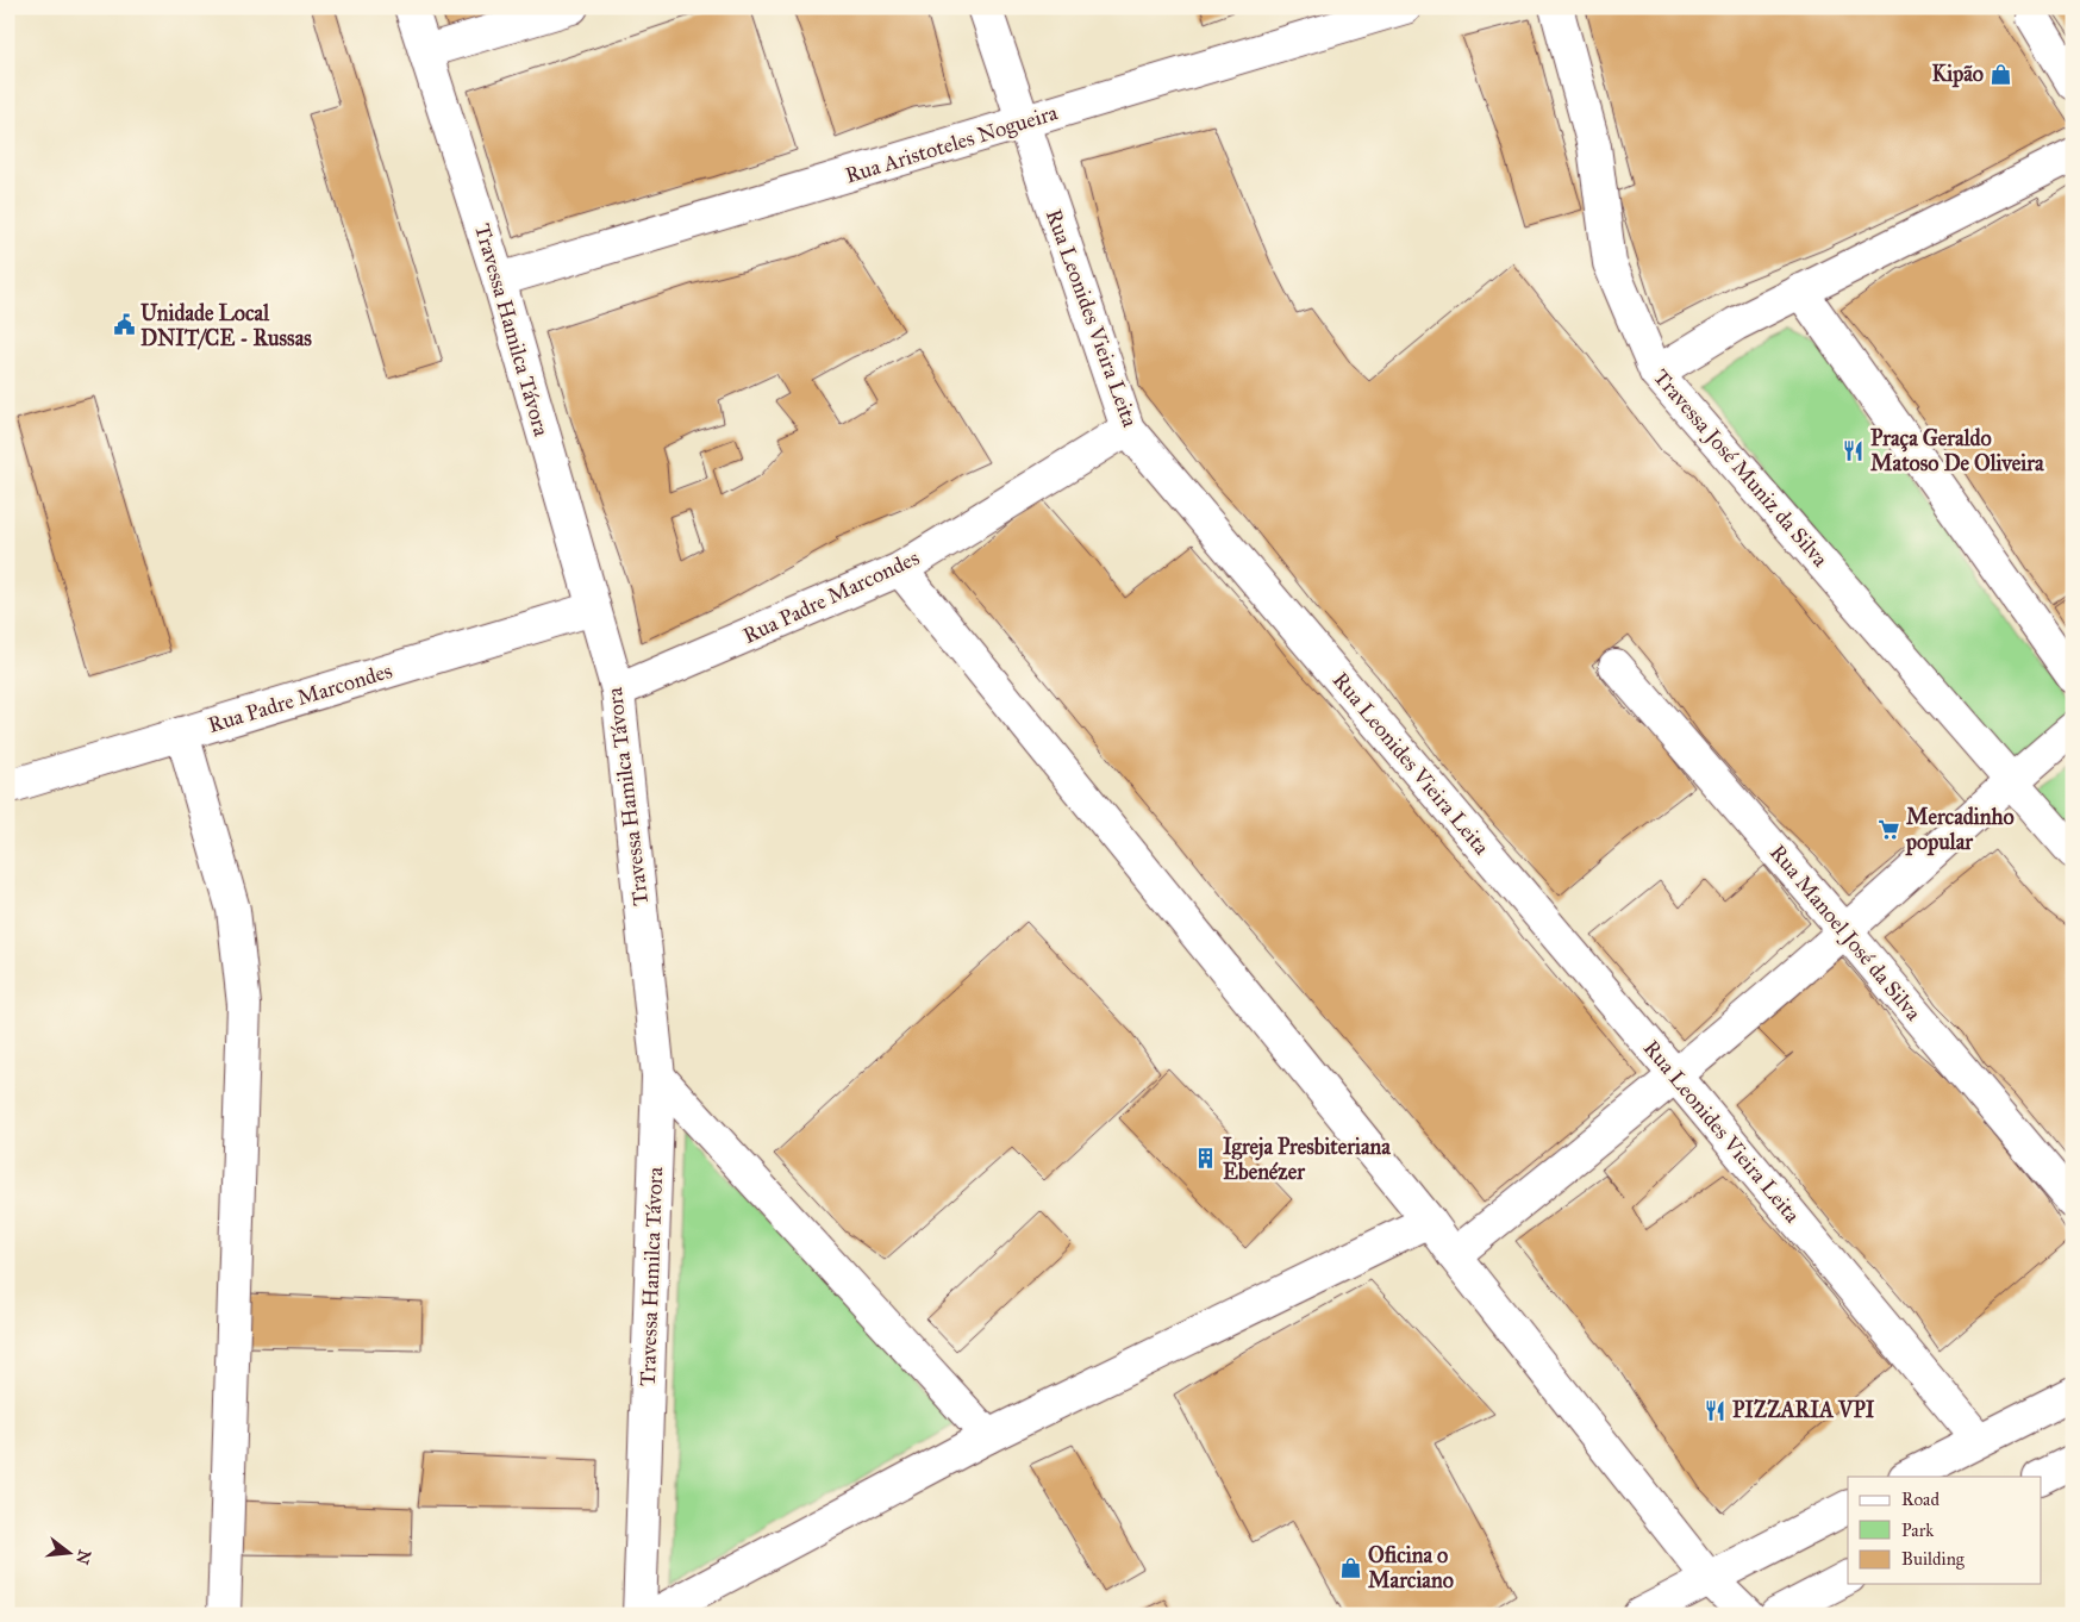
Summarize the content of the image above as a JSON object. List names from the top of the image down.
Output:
{
  "streets": {
    "street": [
      "Rua Aristoteles Nogueira",
      "Rua Leonides Vieira Leita",
      "Travessa Hamilca Távora",
      "Travessa José Muniz da Silva",
      "Rua Padre Marcondes",
      "Rua Manoel José da Silva"
    ]
  },
  "crossings": [
    ["Rua Aristoteles Nogueira", "Rua Leonides Vieira Leita"],
    ["Rua Aristoteles Nogueira", "Travessa Hamilca Távora"],
    ["Rua Leonides Vieira Leita", "Rua Padre Marcondes"],
    ["Travessa Hamilca Távora", "Rua Padre Marcondes"]
  ],
  "places": {
    "shop": ["Kipão", "Oficina o Marciano"],
    "public building": ["Unidade Local DNIT/CE - Russas"],
    "restaurant": ["Praça Geraldo Matoso De Oliveira", "PIZZARIA VPI"],
    "supermarket": ["Mercadinho popular"],
    "building": ["Igreja Presbiteriana Ebenézer"]
  },
  "legend": ["Road", "Park", "Building"],
  "north": "right"
}
